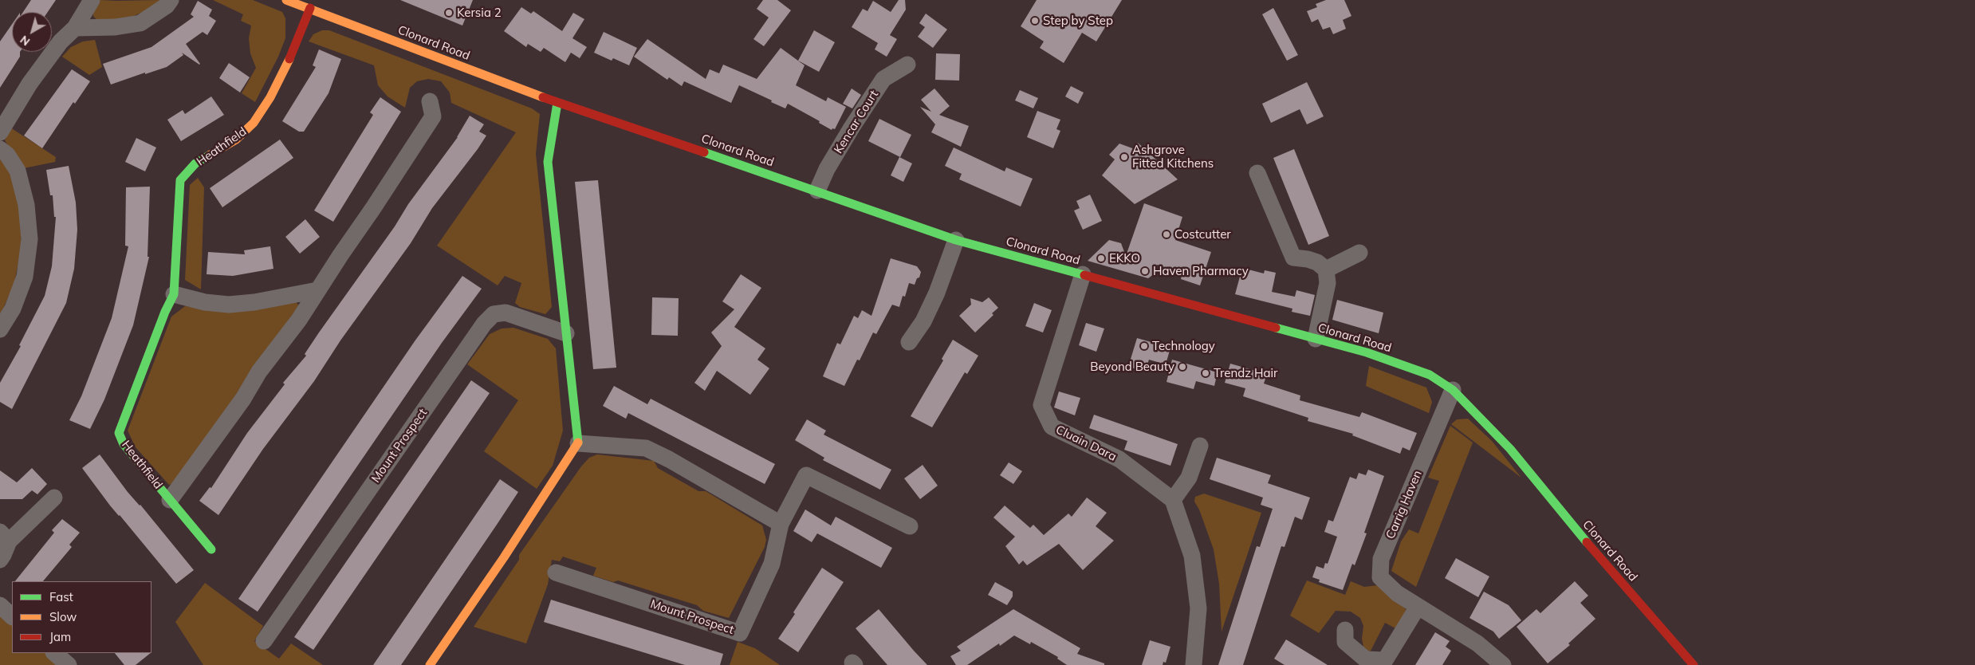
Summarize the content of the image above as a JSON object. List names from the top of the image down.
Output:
{
  "streets": {
    "street": [
      "Clonard Road",
      "Kencar Court",
      "Heathfield",
      "Cluain Dara",
      "Mount Prospect",
      "Carrig Haven"
    ]
  },
  "crossings": [
    ["Clonard Road", "Kencar Court"],
    ["Clonard Road", "Heathfield"],
    ["Clonard Road", "Cluain Dara"],
    ["Clonard Road", "Carrig Haven"]
  ],
  "places": [
    "Kersia 2",
    "Step by Step",
    "Ashgrove Fitted Kitchens",
    "Costcutter",
    "EKKO",
    "Haven Pharmacy",
    "Technology",
    "Beyond Beauty",
    "Trendz Hair"
  ],
  "legend": ["Fast", "Slow", "Jam"],
  "north": "bottom left"
}
